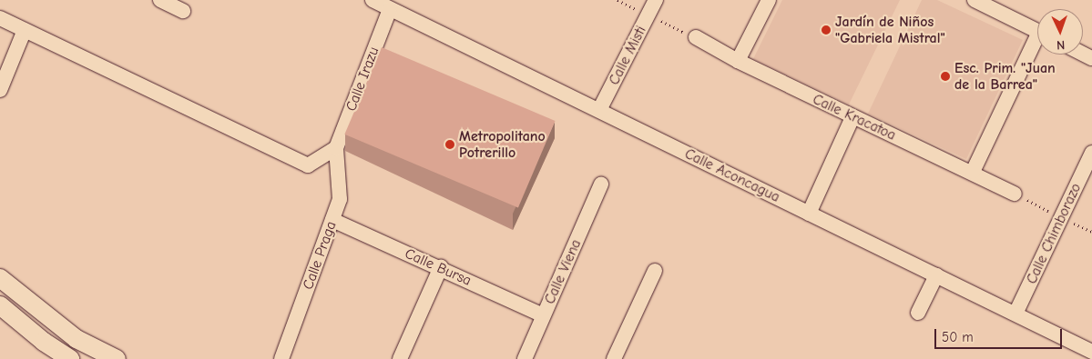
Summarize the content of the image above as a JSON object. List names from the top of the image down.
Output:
{
  "streets": {
    "street": [
      "Calle Misti",
      "Calle Irazu",
      "Calle Kracatoa",
      "Calle Aconcagua",
      "Calle Chimborazo",
      "Calle Praga",
      "Calle Bursa",
      "Calle Viena"
    ]
  },
  "crossings": [
    ["Calle Misti", "Calle Aconcagua"],
    ["Calle Irazu", "Calle Aconcagua"],
    ["Calle Irazu", "Calle Praga"],
    ["Calle Aconcagua", "Calle Chimborazo"],
    ["Calle Praga", "Calle Bursa"],
    ["Calle Bursa", "Calle Viena"]
  ],
  "places": ["Jardín de Niños \"Gabriela Mistral\"", "Esc. Prim. \"Juan de la Barrea\"", "Metropolitano Potrerillo"],
  "scale_bar": "50 m",
  "north": "bottom"
}
